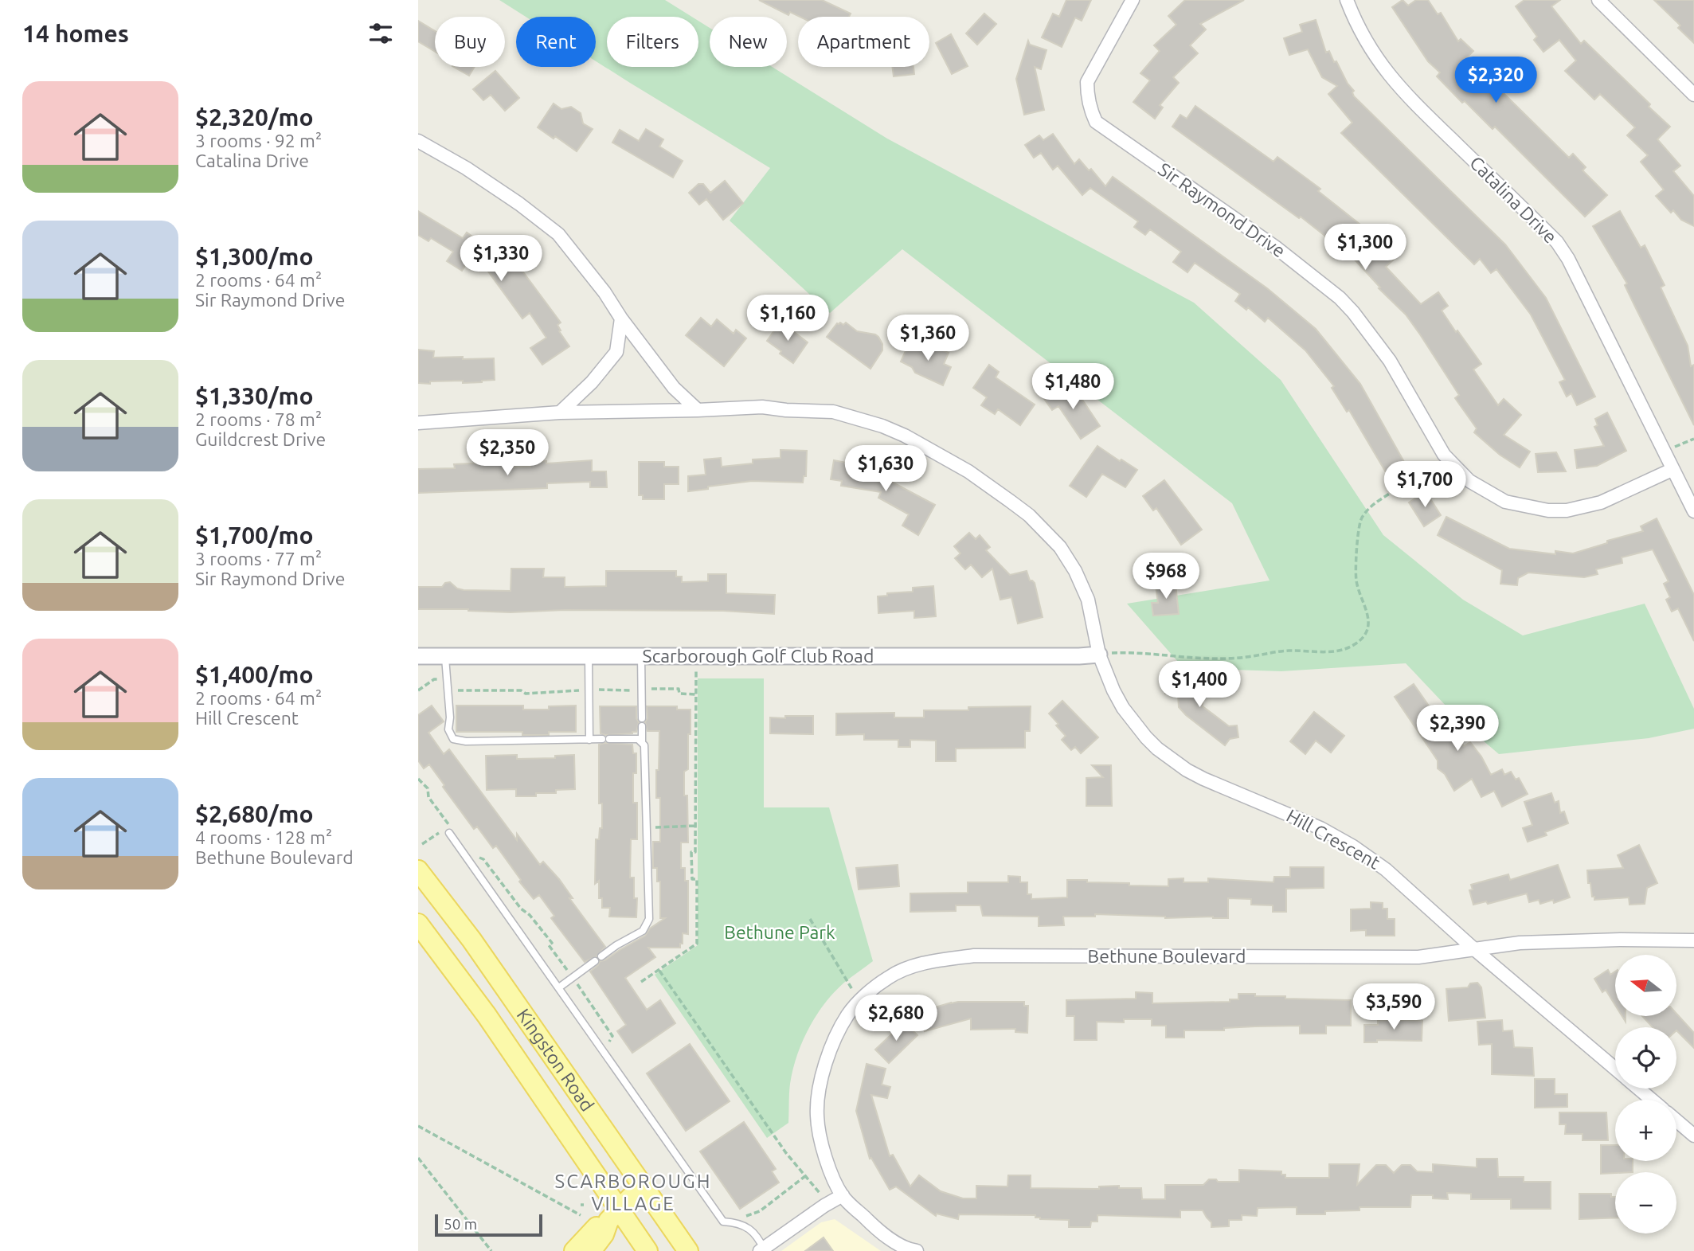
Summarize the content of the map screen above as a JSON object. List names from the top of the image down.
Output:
{
  "streets": {
    "main road": ["Kingston Road"],
    "street": [
      "Catalina Drive",
      "Sir Raymond Drive",
      "Scarborough Golf Club Road",
      "Hill Crescent",
      "Bethune Boulevard"
    ]
  },
  "crossings": [
    ["Catalina Drive", "Sir Raymond Drive"],
    ["Scarborough Golf Club Road", "Hill Crescent"],
    ["Hill Crescent", "Bethune Boulevard"]
  ],
  "districts": ["SCARBOROUGH VILLAGE"],
  "parks": ["Bethune Park"],
  "scale_bar": "50 m",
  "north": "left",
  "page": {
    "heading": "14 homes",
    "chip": [
      "Buy",
      "Rent",
      "Filters",
      "New",
      "Apartment"
    ],
    "price": [
      "$2,320",
      "$1,300",
      "$1,330",
      "$1,160",
      "$1,360",
      "$1,480",
      "$2,350",
      "$1,630",
      "$1,700",
      "$968",
      "$1,400",
      "$2,390",
      "$3,590",
      "$2,680"
    ],
    "list": [
      {
        "name": "$2,320/mo",
        "note": "3 rooms · 92 m² · Catalina Drive"
      },
      {
        "name": "$1,300/mo",
        "note": "2 rooms · 64 m² · Sir Raymond Drive"
      },
      {
        "name": "$1,330/mo",
        "note": "2 rooms · 78 m² · Guildcrest Drive"
      },
      {
        "name": "$1,700/mo",
        "note": "3 rooms · 77 m² · Sir Raymond Drive"
      },
      {
        "name": "$1,400/mo",
        "note": "2 rooms · 64 m² · Hill Crescent"
      },
      {
        "name": "$2,680/mo",
        "note": "4 rooms · 128 m² · Bethune Boulevard"
      }
    ],
    "map_buttons": ["+", "−"],
    "scale": "50 m"
  }
}
